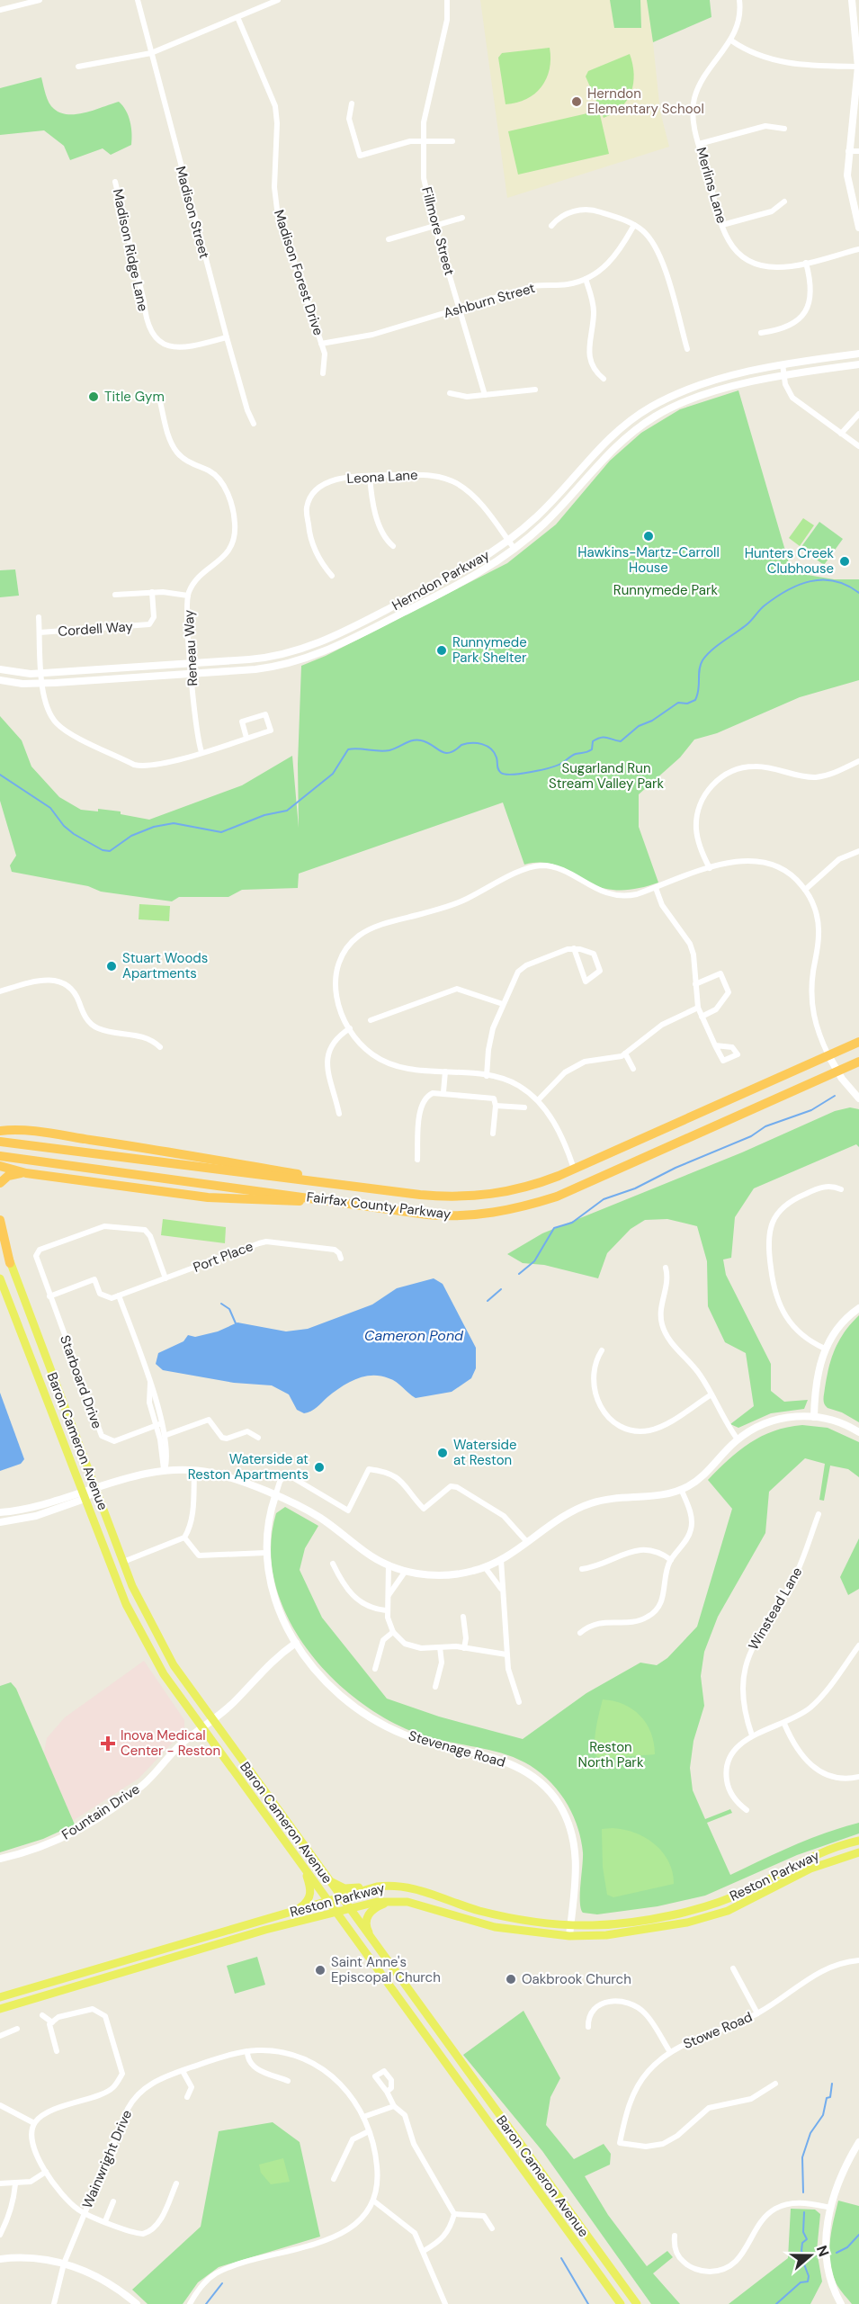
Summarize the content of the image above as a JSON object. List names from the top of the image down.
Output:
{
  "streets": {
    "highway": ["Fairfax County Parkway"],
    "main road": ["Baron Cameron Avenue", "Reston Parkway"],
    "street": [
      "Merlins Lane",
      "Madison Street",
      "Fillmore Street",
      "Madison Ridge Lane",
      "Madison Forest Drive",
      "Ashburn Street",
      "Leona Lane",
      "Herndon Parkway",
      "Cordell Way",
      "Reneau Way",
      "Port Place",
      "Starboard Drive",
      "Winstead Lane",
      "Stevenage Road",
      "Fountain Drive",
      "Stowe Road",
      "Wainwright Drive"
    ]
  },
  "crossings": [
    ["Madison Street", "Madison Ridge Lane"],
    ["Fillmore Street", "Ashburn Street"],
    ["Madison Forest Drive", "Ashburn Street"],
    ["Leona Lane", "Herndon Parkway"],
    ["Herndon Parkway", "Reneau Way"],
    ["Port Place", "Starboard Drive"],
    ["Baron Cameron Avenue", "Fountain Drive"],
    ["Baron Cameron Avenue", "Reston Parkway"],
    ["Stevenage Road", "Fountain Drive"],
    ["Stevenage Road", "Reston Parkway"]
  ],
  "water": ["Cameron Pond"],
  "parks": ["Runnymede Park", "Sugarland Run Stream Valley Park", "Reston North Park"],
  "places": {
    "other": [
      "Herndon Elementary School",
      "Title Gym",
      "Hawkins-Martz-Carroll House",
      "Hunters Creek Clubhouse",
      "Runnymede Park Shelter",
      "Stuart Woods Apartments",
      "Waterside at Reston",
      "Waterside at Reston Apartments",
      "Saint Anne's Episcopal Church",
      "Oakbrook Church"
    ],
    "health": ["Inova Medical Center - Reston"]
  },
  "north": "right"
}
